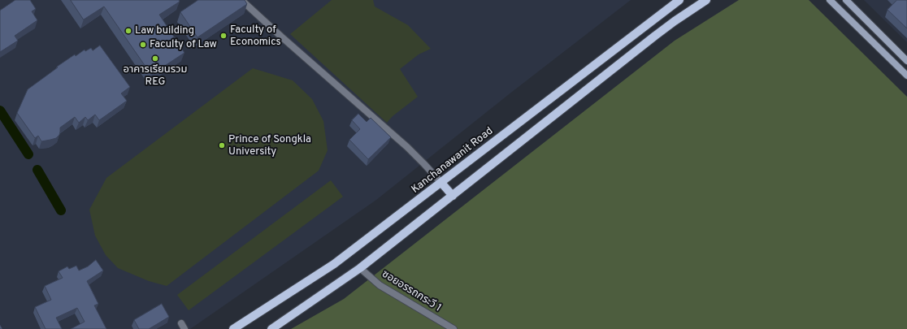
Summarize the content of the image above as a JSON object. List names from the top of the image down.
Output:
{
  "streets": {
    "main road": ["Kanchanawanit Road"],
    "street": ["ซอยอรรถกระวี 1"]
  },
  "places": [
    "Law building",
    "Faculty of Economics",
    "Faculty of Law",
    "อาคารเรียนรวม REG",
    "Prince of Songkla University"
  ]
}
